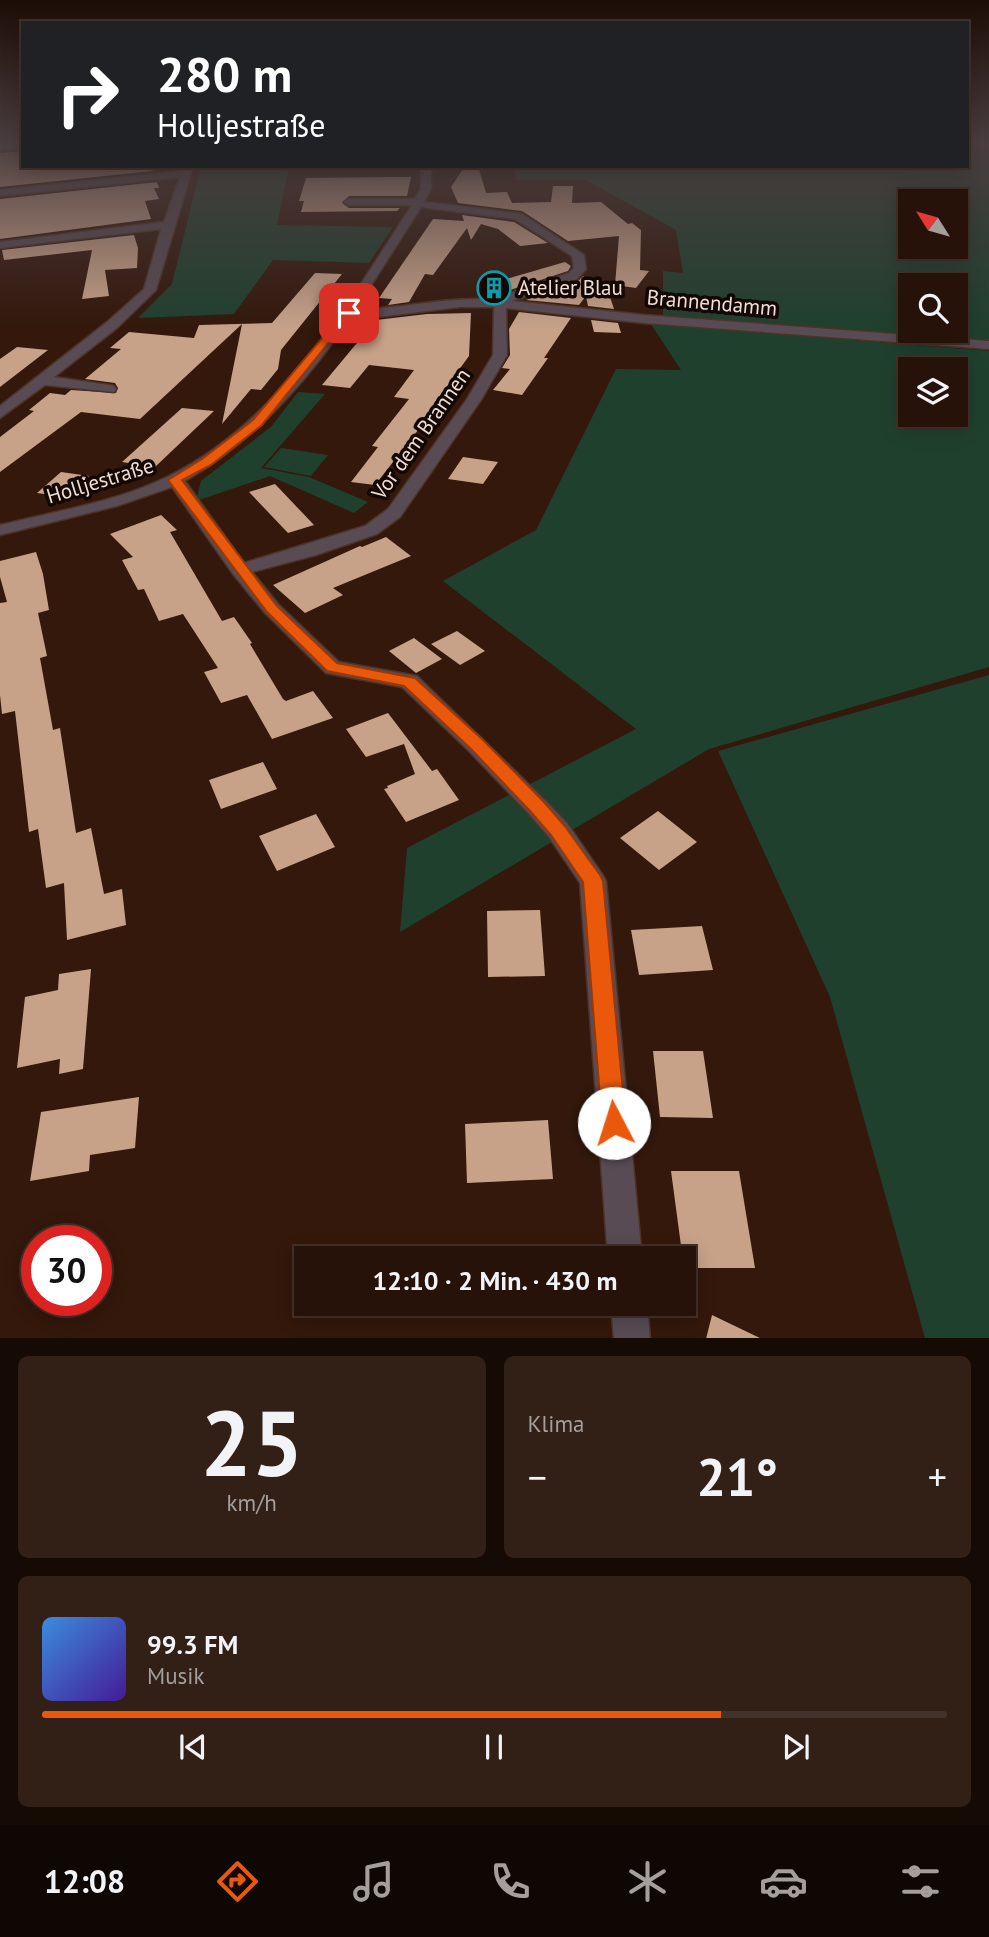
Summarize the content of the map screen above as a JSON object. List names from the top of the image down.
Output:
{
  "streets": {
    "street": ["Brannendamm", "Vor dem Brannen", "Holljestraße"]
  },
  "crossings": [
    ["Brannendamm", "Vor dem Brannen"],
    ["Brannendamm", "Holljestraße"]
  ],
  "places": {
    "building": ["Atelier Blau"]
  },
  "north": "top left",
  "page": {
    "turn": ["280 m", "Holljestraße"],
    "limit": "30",
    "trip": "12:10 · 2 Min. · 430 m",
    "tile": [
      ["25", "km/h"],
      "Klima"
    ],
    "heat": ["−", "21°", "+"],
    "song": ["99.3 FM", "Musik"],
    "tabs": "12:08"
  }
}
